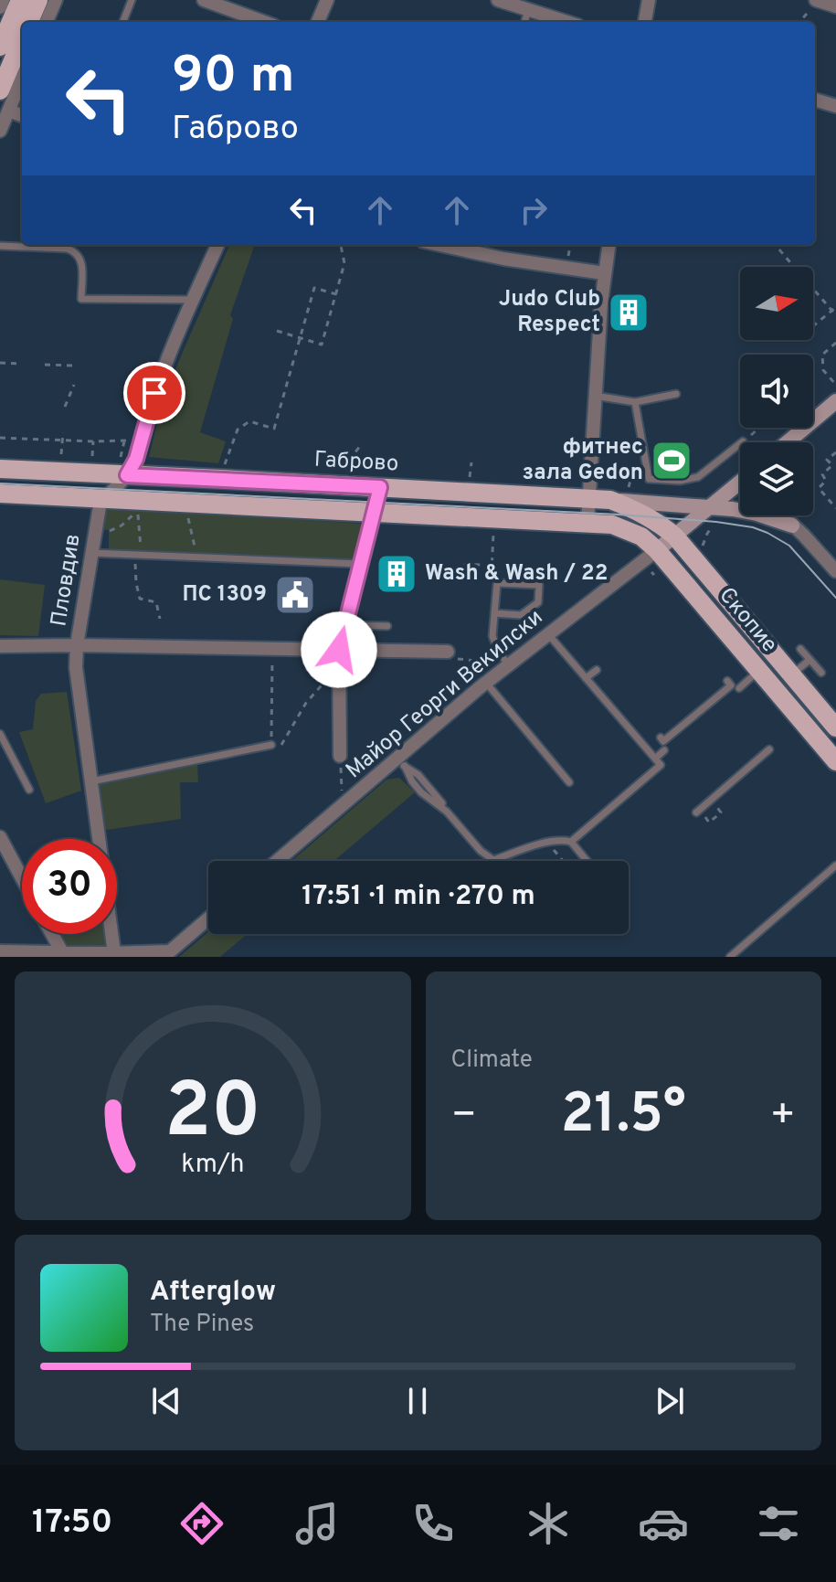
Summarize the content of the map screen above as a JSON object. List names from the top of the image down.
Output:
{
  "streets": {
    "main road": ["Габрово", "Скопие"],
    "street": ["Пловдив", "Майор Георги Векилски"]
  },
  "crossings": [
    ["Габрово", "Пловдив"],
    ["Габрово", "Скопие"],
    ["Скопие", "Майор Георги Векилски"]
  ],
  "places": {
    "building": ["Judo Club Respect", "Wash & Wash / 22"],
    "sports": ["фитнес зала Gedon"],
    "public building": ["ПС 1309"]
  },
  "north": "right",
  "page": {
    "turn": ["90 m", "Габрово"],
    "limit": "30",
    "trip": "17:51 · 1 min · 270 m",
    "tile": "Climate",
    "heat": ["−", "21.5°", "+"],
    "song": ["Afterglow", "The Pines"],
    "tabs": "17:50",
    "gauge": ["20", "km/h"]
  }
}
